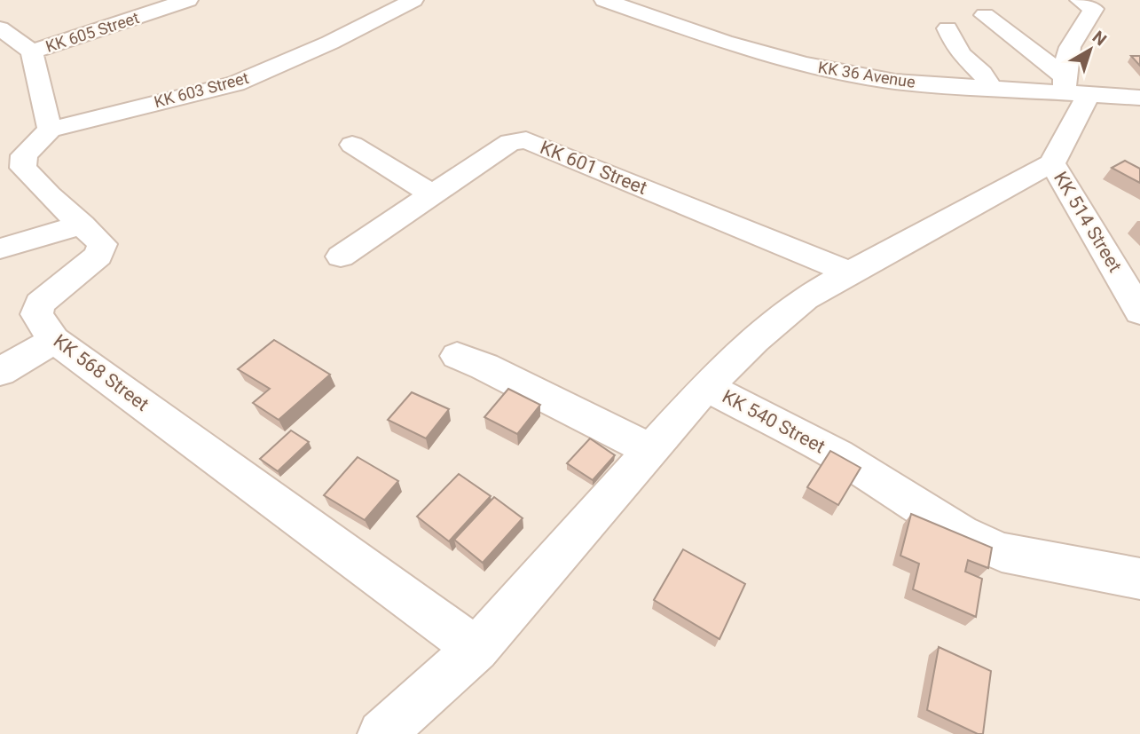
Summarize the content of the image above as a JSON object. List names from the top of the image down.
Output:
{
  "streets": {
    "street": [
      "KK 605 Street",
      "KK 36 Avenue",
      "KK 603 Street",
      "KK 601 Street",
      "KK 514 Street",
      "KK 568 Street",
      "KK 540 Street"
    ]
  },
  "crossings": [
    ["KK 603 Street", "KK 568 Street"],
    ["KK 568 Street", "KK 540 Street"]
  ],
  "north": "top right"
}
